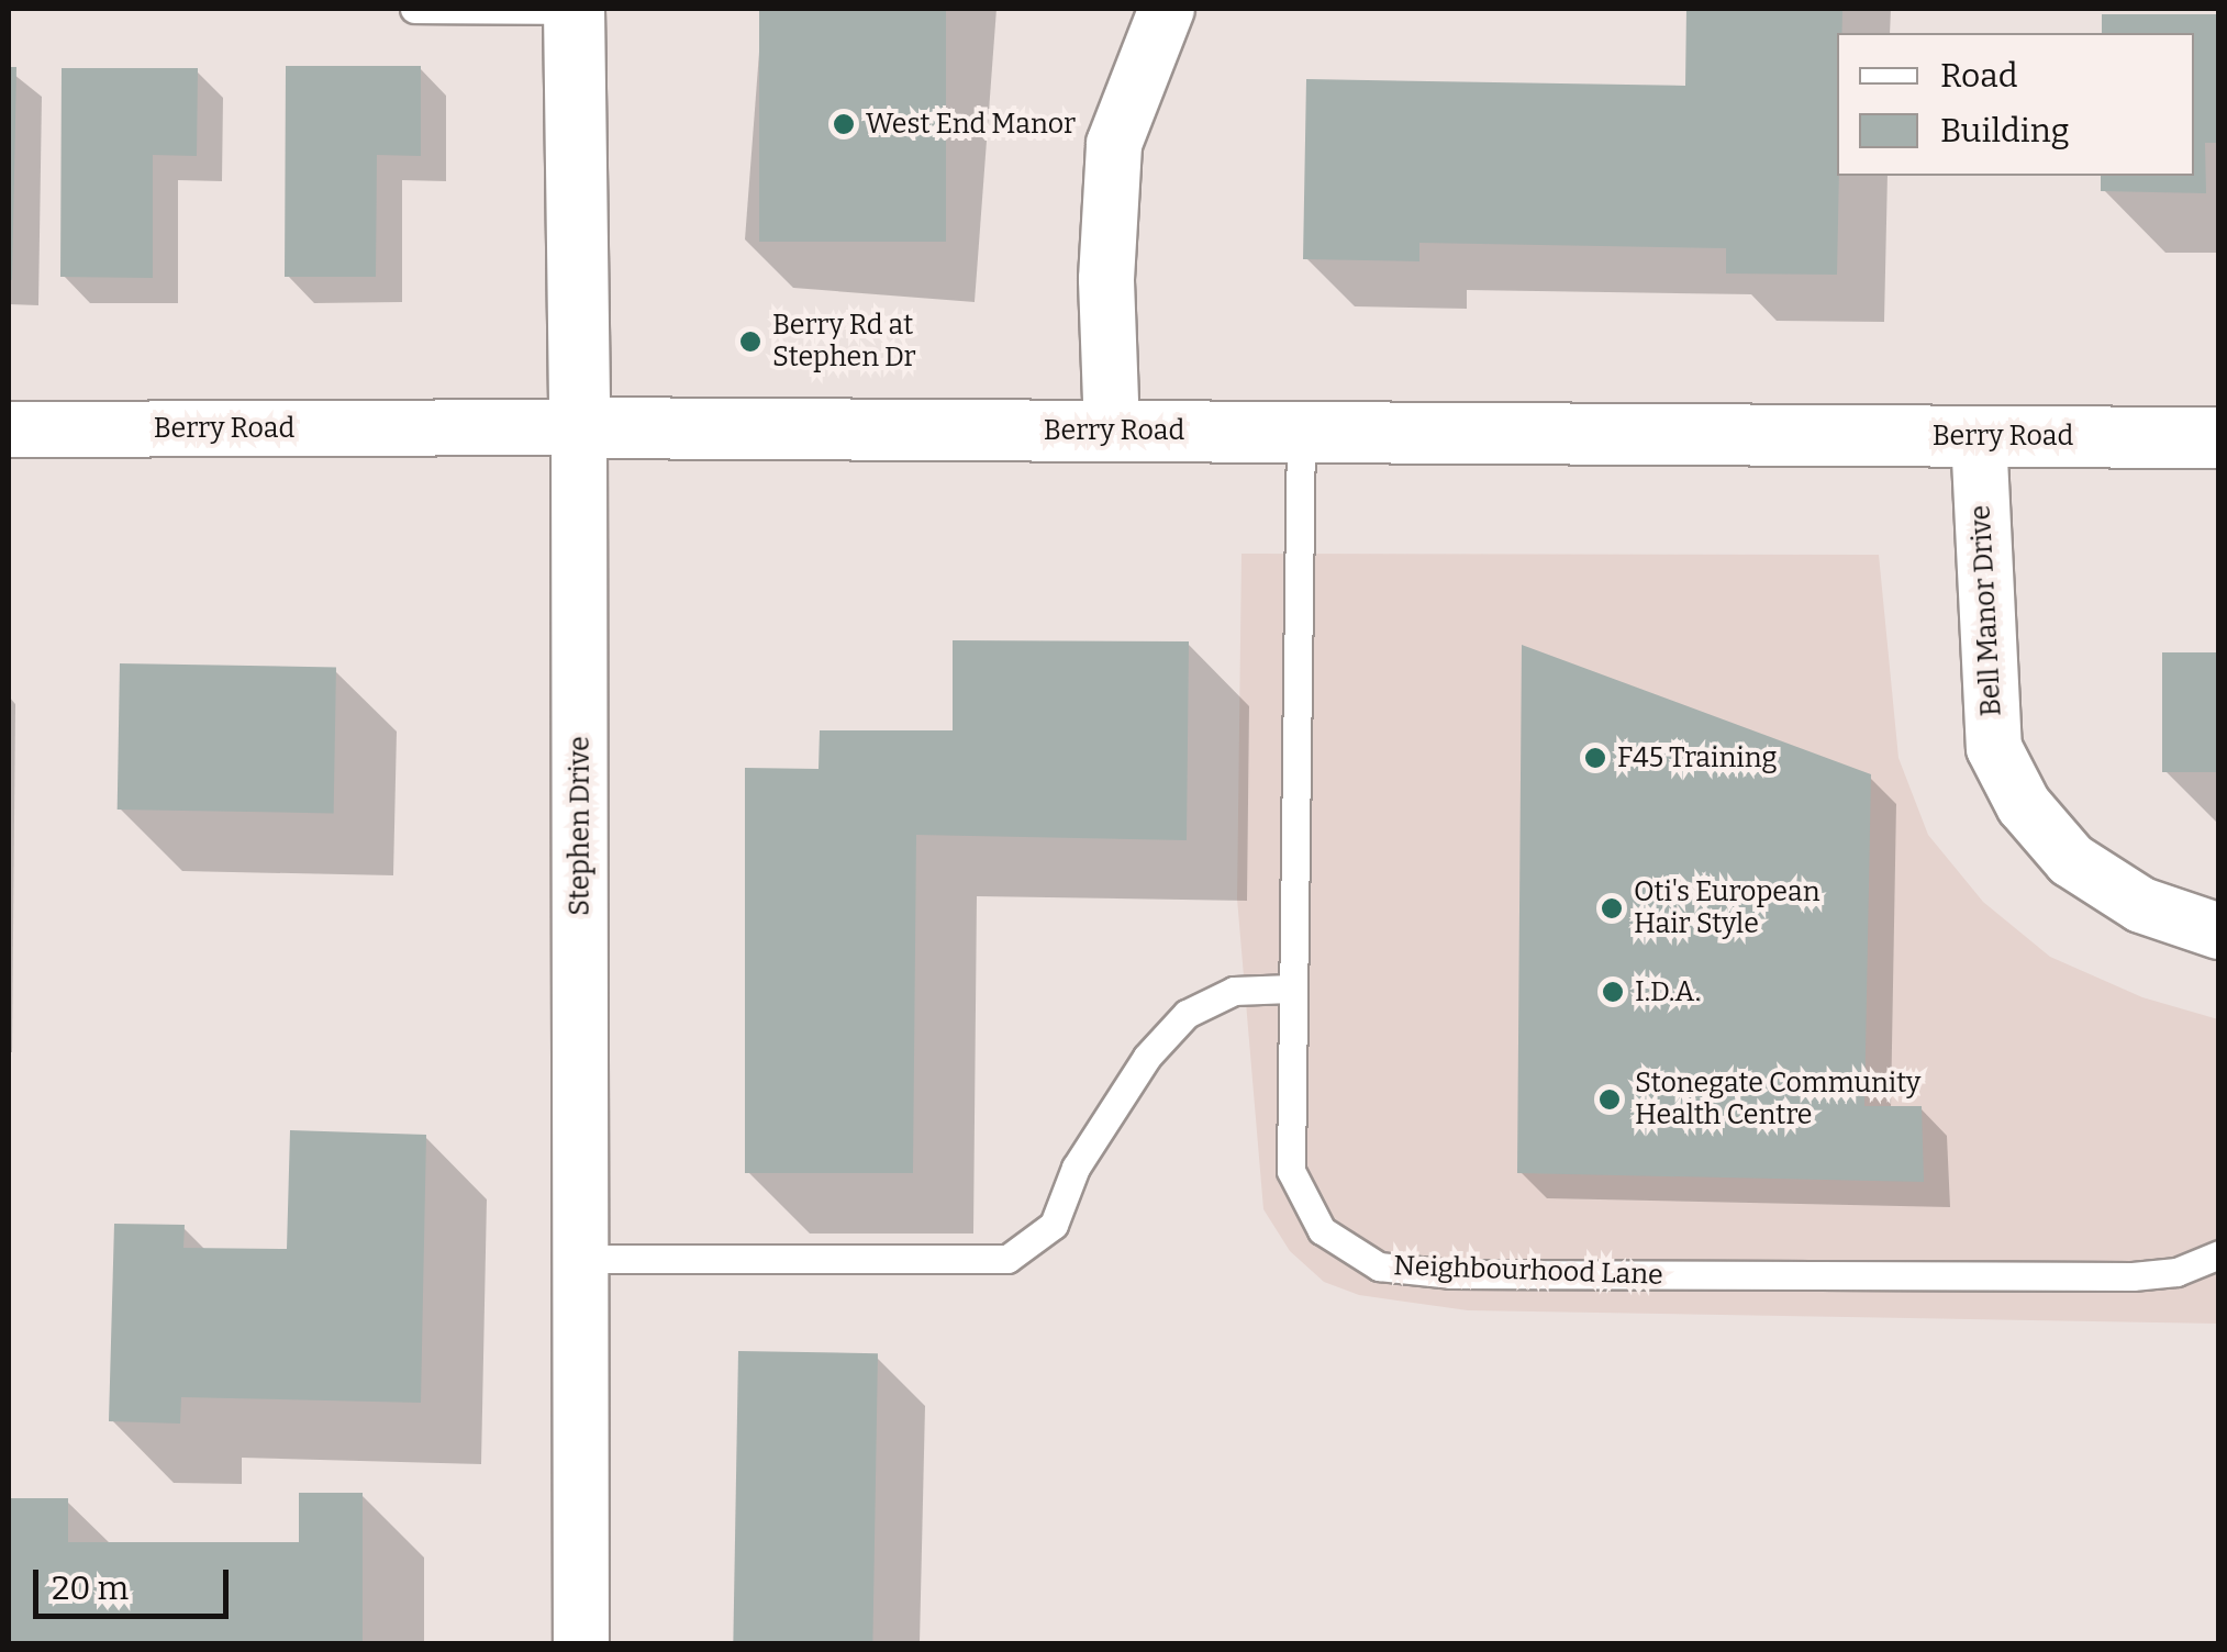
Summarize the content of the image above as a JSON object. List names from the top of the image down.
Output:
{
  "streets": {
    "street": ["Berry Road", "Bell Manor Drive", "Stephen Drive"],
    "lane": ["Neighbourhood Lane"]
  },
  "crossings": [
    ["Berry Road", "Bell Manor Drive"],
    ["Berry Road", "Stephen Drive"],
    ["Berry Road", "Neighbourhood Lane"]
  ],
  "places": [
    "West End Manor",
    "Berry Rd at Stephen Dr",
    "F45 Training",
    "Oti's European Hair Style",
    "I.D.A.",
    "Stonegate Community Health Centre"
  ],
  "legend": ["Road", "Building"],
  "scale_bar": "20 m"
}
